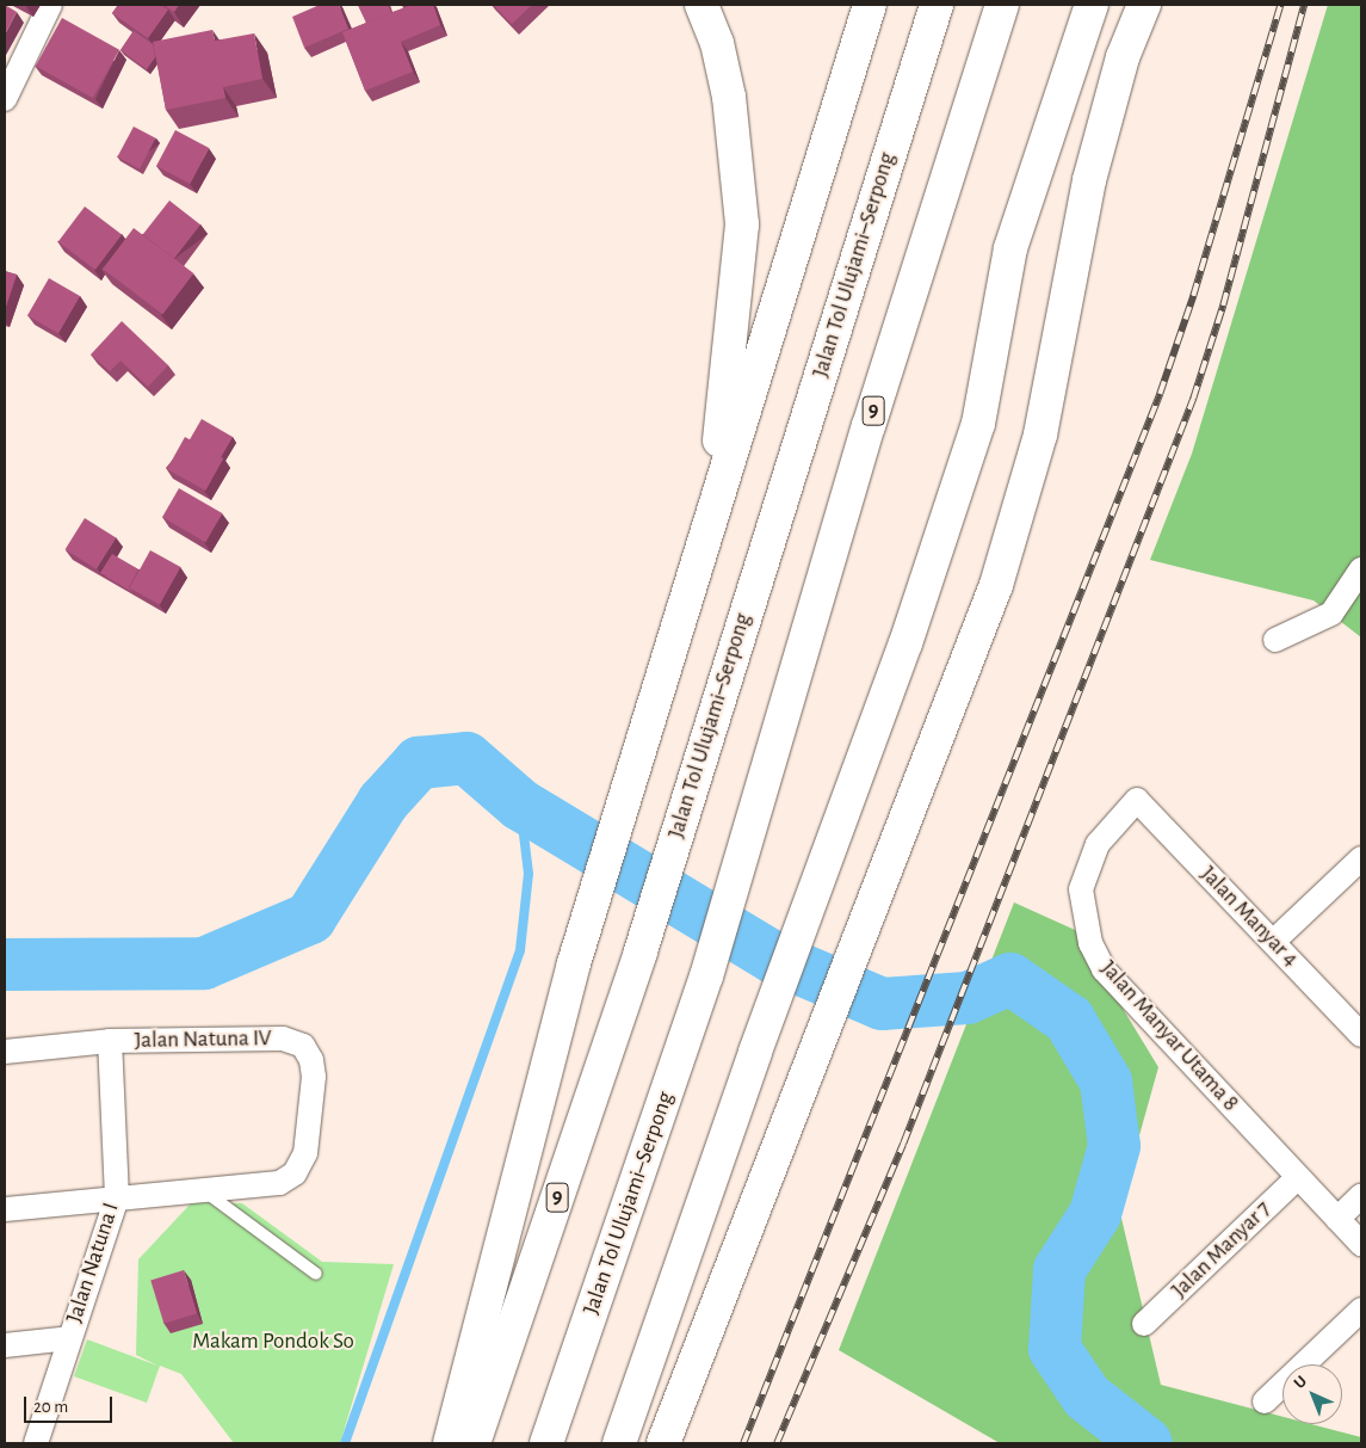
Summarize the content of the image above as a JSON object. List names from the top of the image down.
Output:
{
  "streets": {
    "highway": ["Jalan Tol Ulujami–Serpong", "9"],
    "street": [
      "Jalan Manyar 4",
      "Jalan Manyar Utama 8",
      "Jalan Natuna IV",
      "Jalan Manyar 7",
      "Jalan Natuna I"
    ]
  },
  "crossings": [
    ["Jalan Manyar 4", "Jalan Manyar Utama 8"],
    ["Jalan Manyar Utama 8", "Jalan Manyar 7"],
    ["Jalan Natuna IV", "Jalan Natuna I"]
  ],
  "parks": ["Makam Pondok So"],
  "scale_bar": "20 m",
  "north": "top left"
}
